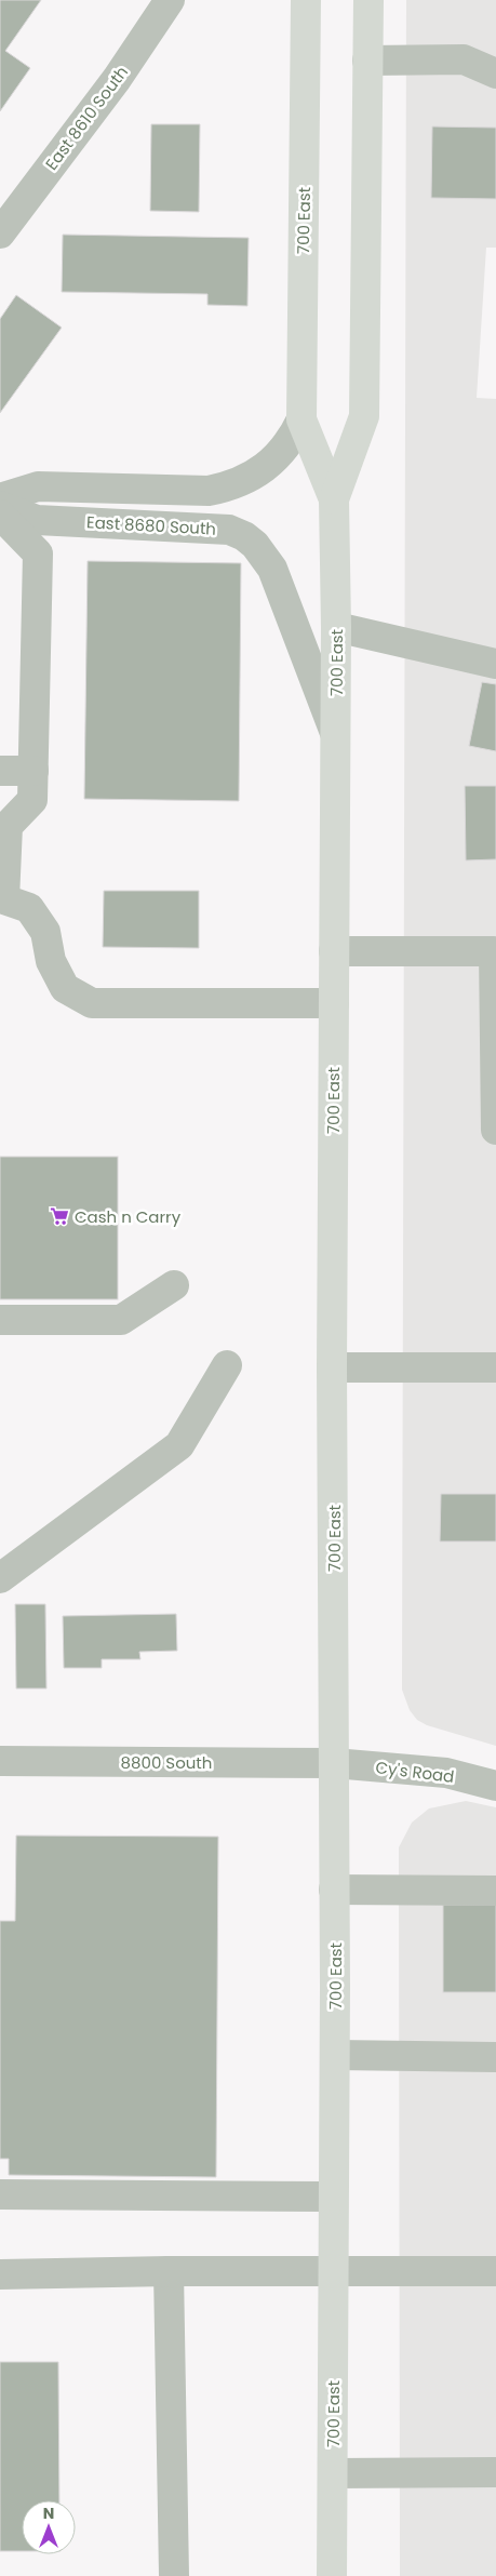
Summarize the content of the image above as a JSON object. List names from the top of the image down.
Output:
{
  "streets": {
    "main road": ["700 East"],
    "street": [
      "East 8610 South",
      "East 8680 South",
      "8800 South",
      "Cy's Road"
    ]
  },
  "crossings": [
    ["700 East", "East 8680 South"],
    ["700 East", "8800 South"],
    ["700 East", "Cy's Road"],
    ["8800 South", "Cy's Road"]
  ],
  "places": {
    "supermarket": ["Cash n Carry"]
  },
  "north": "top"
}
